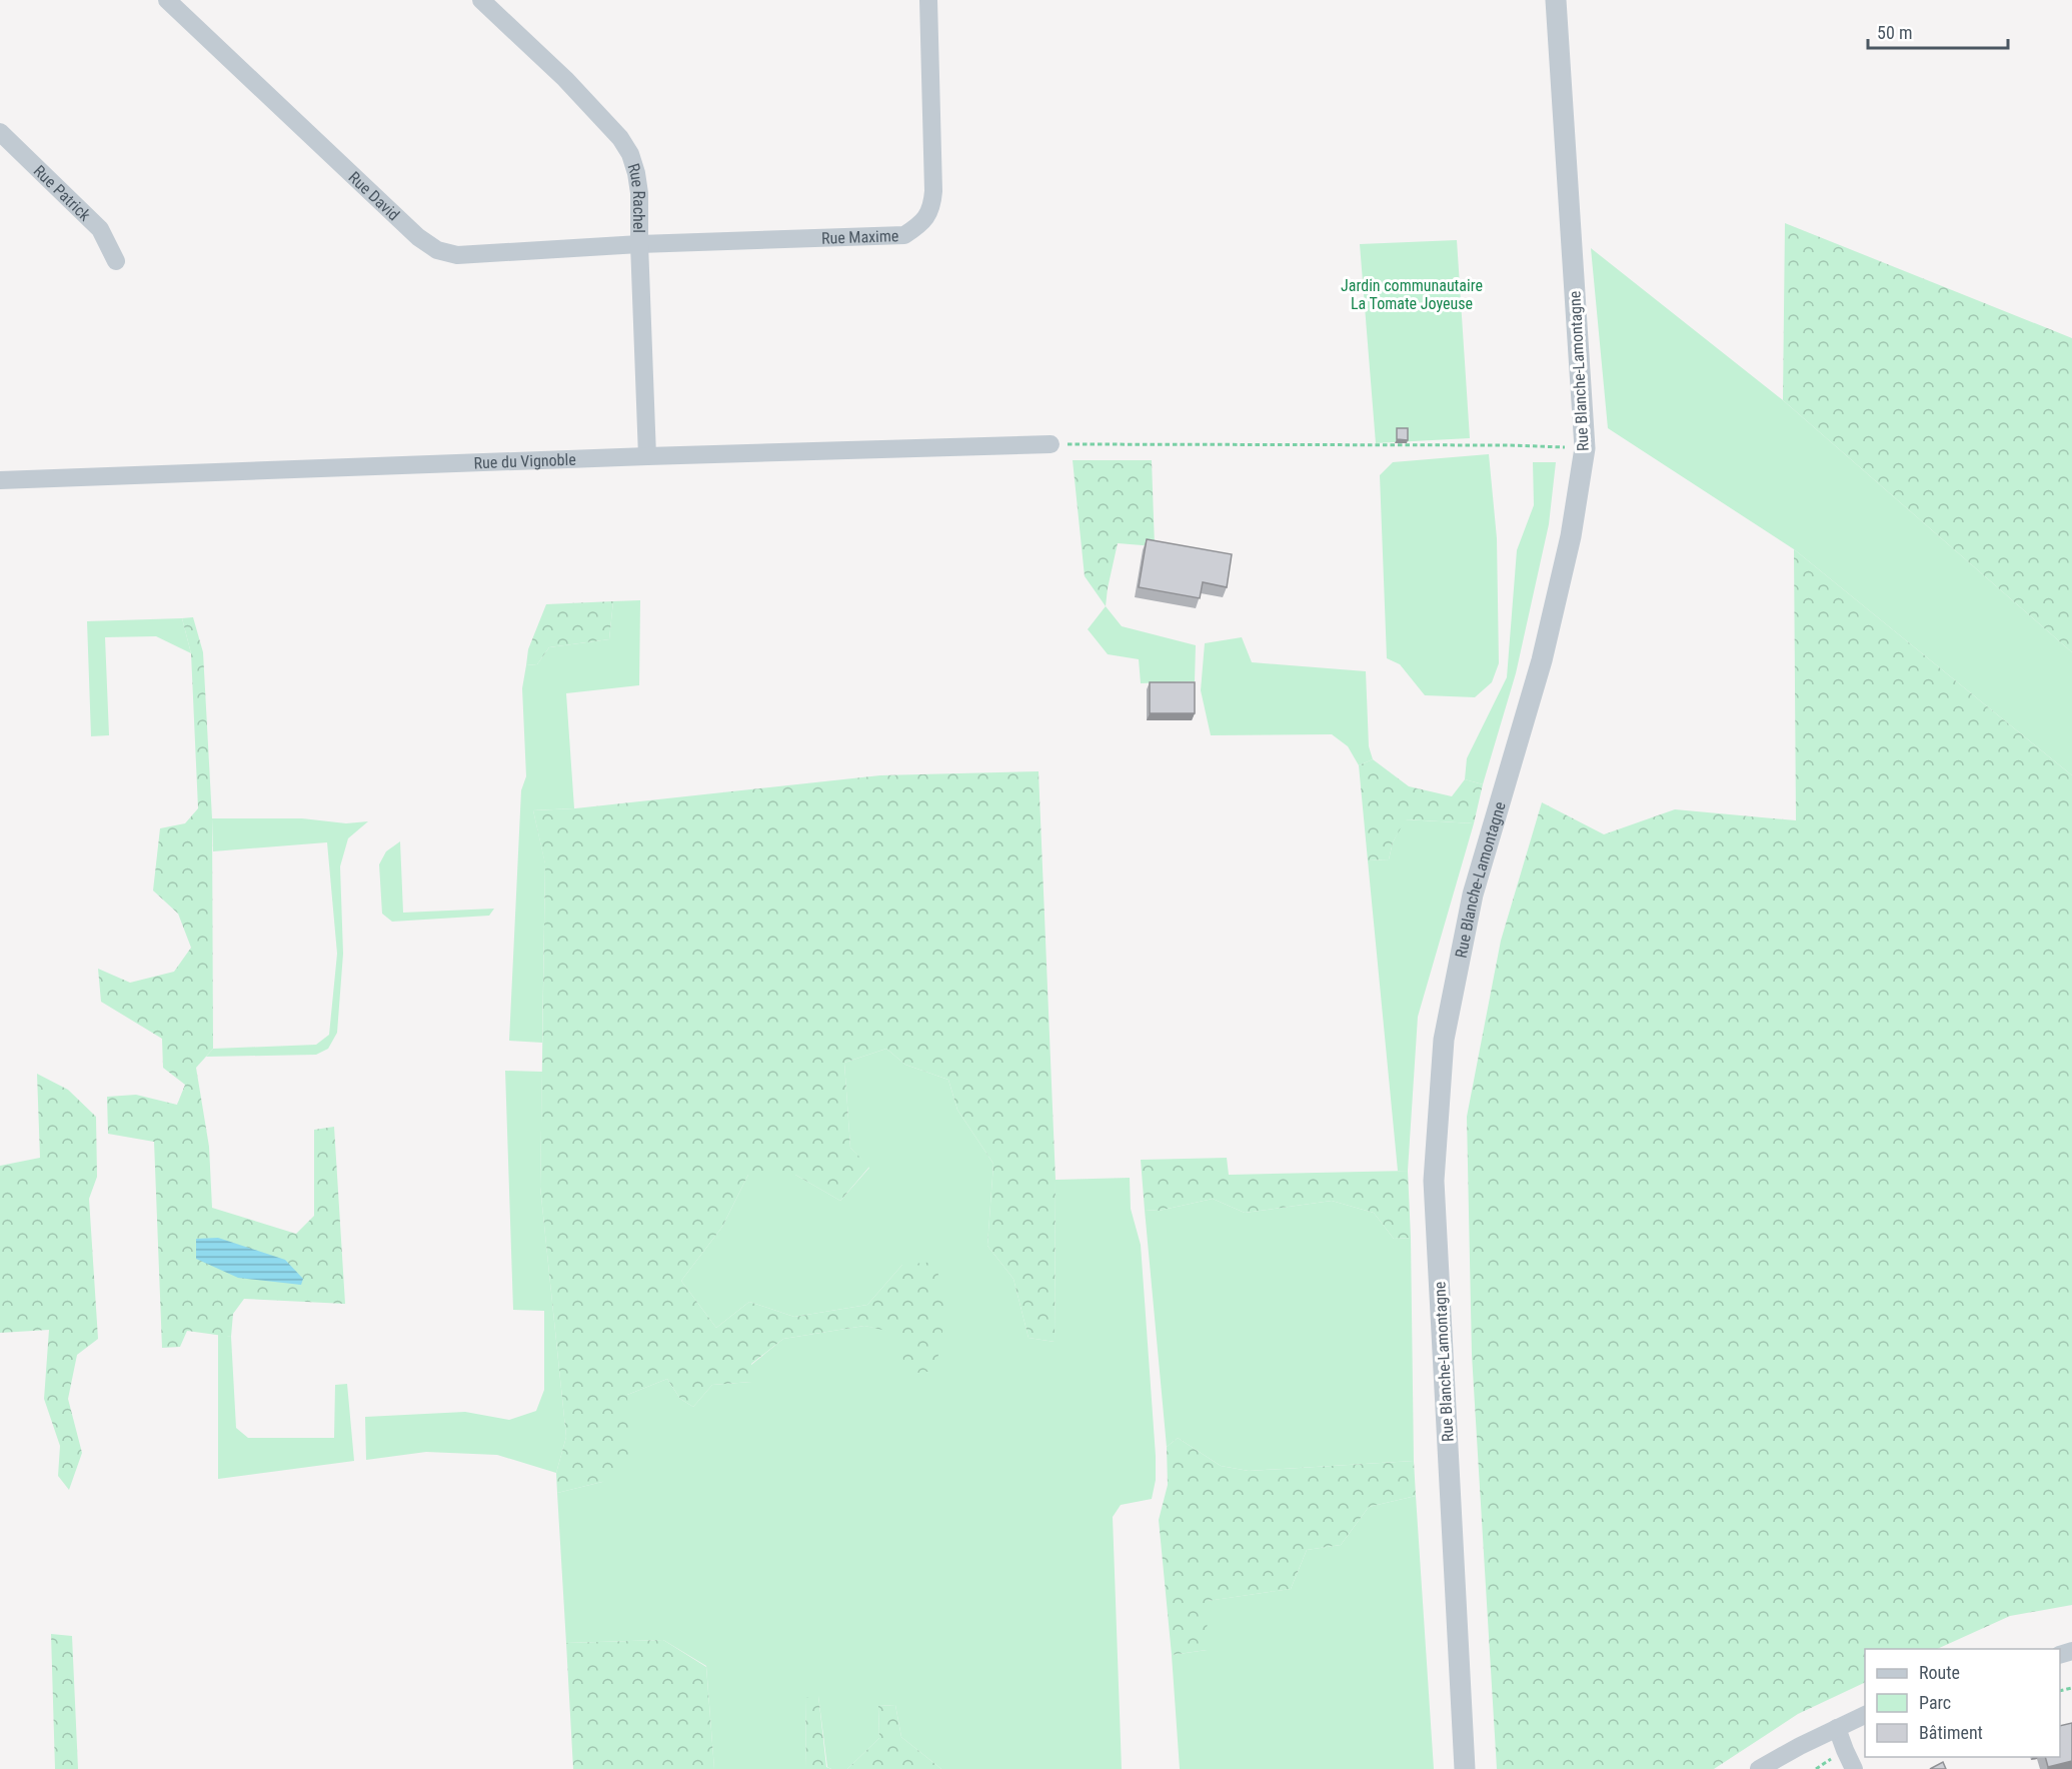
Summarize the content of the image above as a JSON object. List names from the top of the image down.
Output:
{
  "streets": {
    "street": [
      "Rue Patrick",
      "Rue David",
      "Rue Rachel",
      "Rue Maxime",
      "Rue Blanche-Lamontagne",
      "Rue du Vignoble"
    ]
  },
  "crossings": [
    ["Rue David", "Rue Rachel"],
    ["Rue David", "Rue Maxime"],
    ["Rue Rachel", "Rue Maxime"],
    ["Rue Rachel", "Rue du Vignoble"]
  ],
  "parks": ["Jardin communautaire La Tomate Joyeuse"],
  "legend": ["Route", "Parc", "Bâtiment"],
  "scale_bar": "50 m"
}
